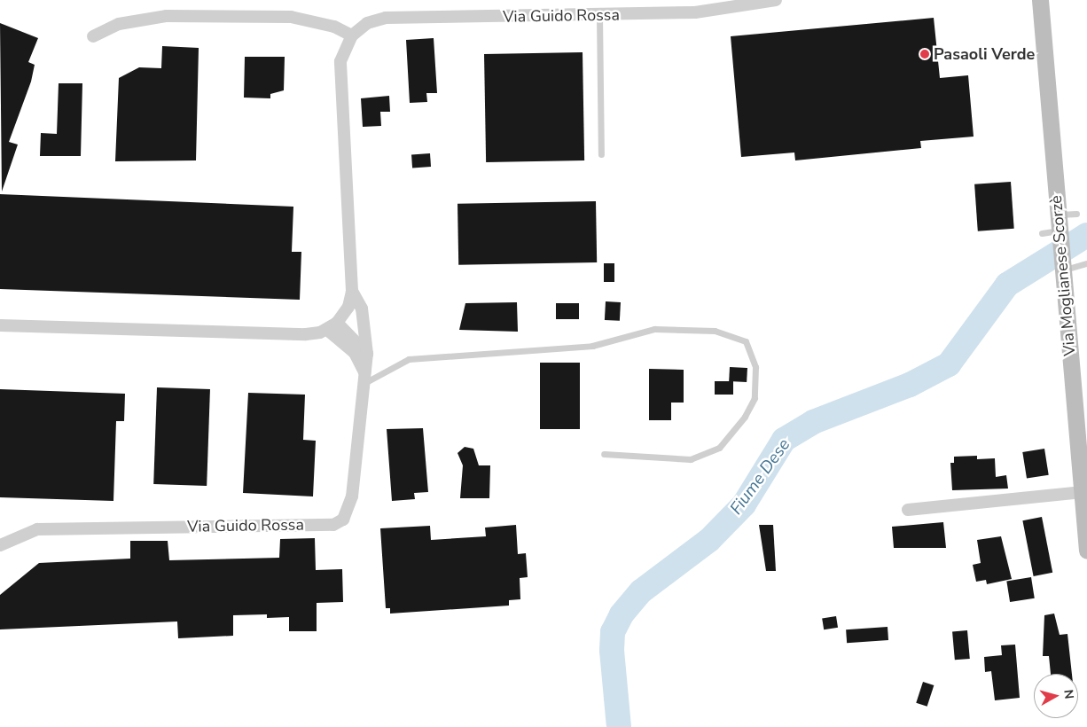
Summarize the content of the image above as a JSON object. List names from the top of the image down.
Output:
{
  "streets": {
    "main road": ["Via Moglianese Scorzè"],
    "street": ["Via Guido Rossa"]
  },
  "water": ["Fiume Dese"],
  "places": ["Pasaoli Verde"],
  "north": "right"
}
